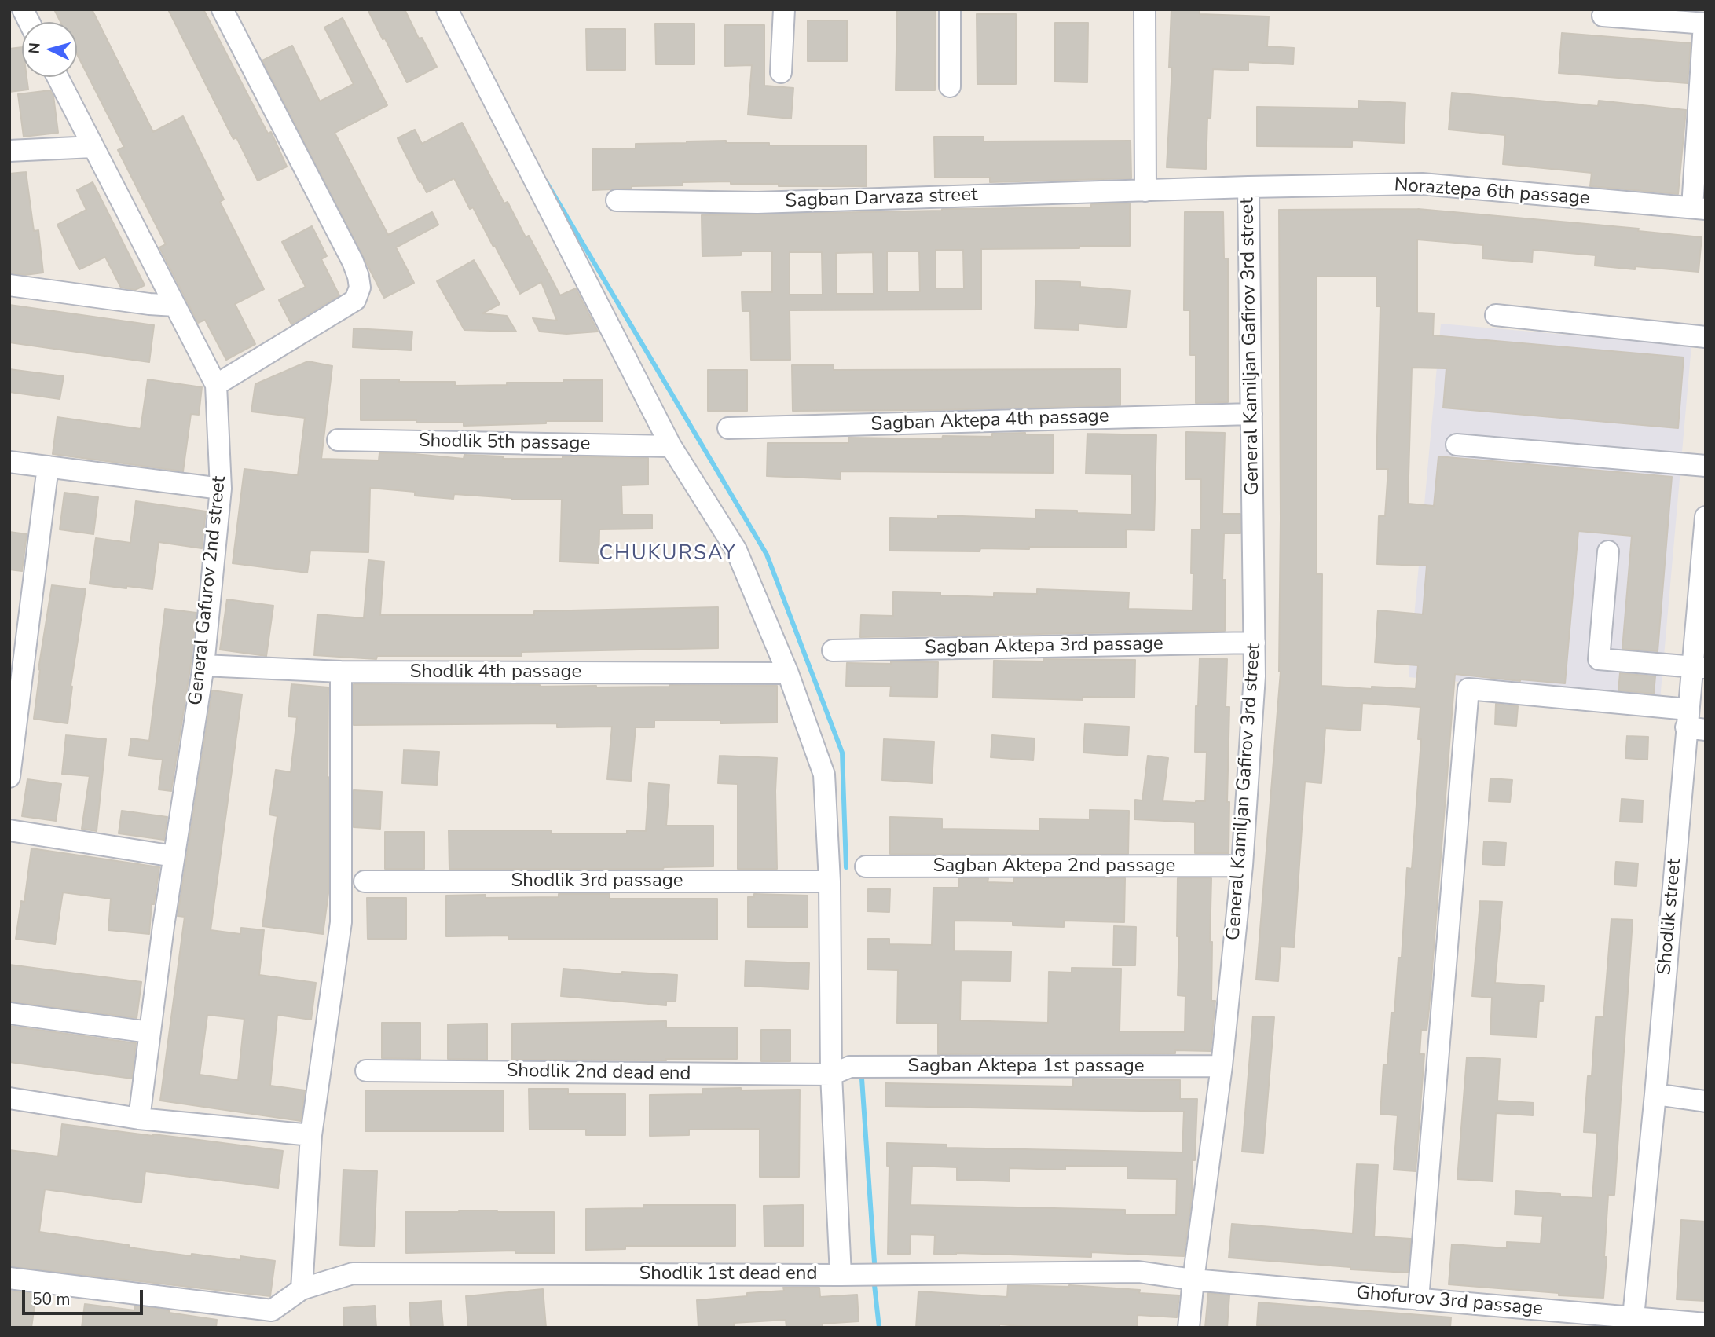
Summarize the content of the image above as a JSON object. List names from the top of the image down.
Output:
{
  "streets": {
    "street": [
      "Noraztepa 6th passage",
      "Sagban Darvaza street",
      "General Kamiljan Gafirov 3rd street",
      "Sagban Aktepa 4th passage",
      "Shodlik 5th passage",
      "General Gafurov 2nd street",
      "Sagban Aktepa 3rd passage",
      "Shodlik 4th passage",
      "Sagban Aktepa 2nd passage",
      "Shodlik 3rd passage",
      "Shodlik street",
      "Sagban Aktepa 1st passage",
      "Shodlik 2nd dead end",
      "Shodlik 1st dead end",
      "Ghofurov 3rd passage"
    ]
  },
  "crossings": [
    ["Noraztepa 6th passage", "Sagban Darvaza street"],
    ["Noraztepa 6th passage", "General Kamiljan Gafirov 3rd street"],
    ["General Kamiljan Gafirov 3rd street", "Sagban Aktepa 4th passage"],
    ["General Kamiljan Gafirov 3rd street", "Sagban Aktepa 3rd passage"],
    ["General Kamiljan Gafirov 3rd street", "Sagban Aktepa 2nd passage"],
    ["General Kamiljan Gafirov 3rd street", "Sagban Aktepa 1st passage"],
    ["General Kamiljan Gafirov 3rd street", "Shodlik 1st dead end"],
    ["General Kamiljan Gafirov 3rd street", "Ghofurov 3rd passage"],
    ["General Gafurov 2nd street", "Shodlik 4th passage"],
    ["Shodlik street", "Ghofurov 3rd passage"],
    ["Sagban Aktepa 1st passage", "Shodlik 2nd dead end"],
    ["Shodlik 1st dead end", "Ghofurov 3rd passage"]
  ],
  "districts": ["CHUKURSAY"],
  "scale_bar": "50 m",
  "north": "left"
}
